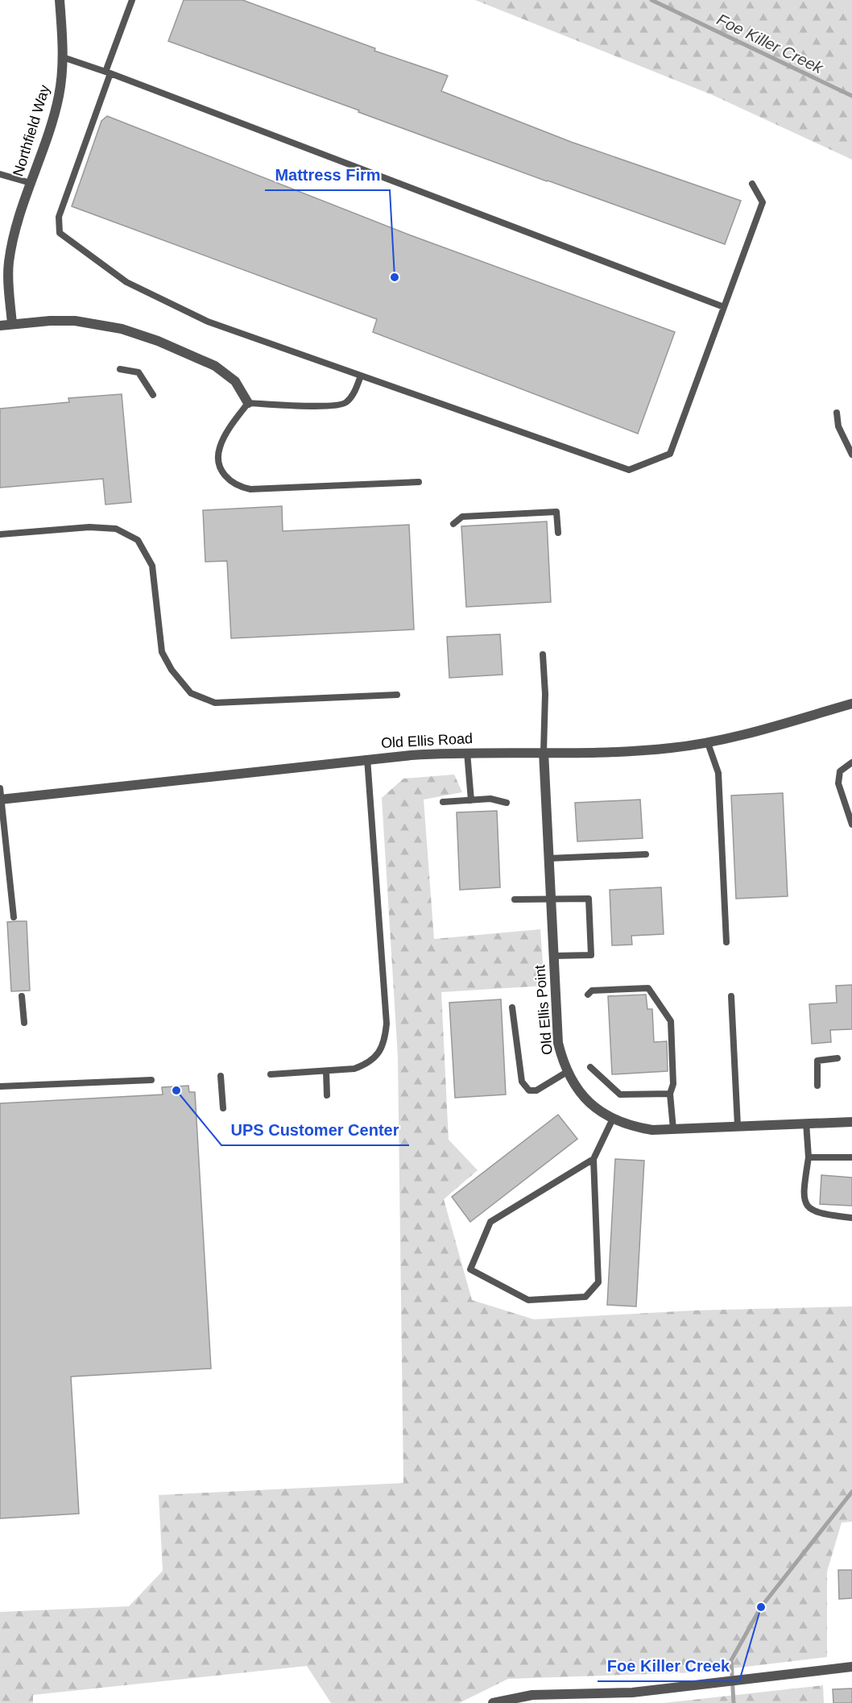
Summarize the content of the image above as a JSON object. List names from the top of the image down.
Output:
{
  "streets": {
    "street": ["Northfield Way", "Old Ellis Road", "Old Ellis Point"]
  },
  "crossings": [
    ["Old Ellis Road", "Old Ellis Point"]
  ],
  "water": ["Foe Killer Creek"],
  "places": ["Mattress Firm", "UPS Customer Center", "Foe Killer Creek"]
}
